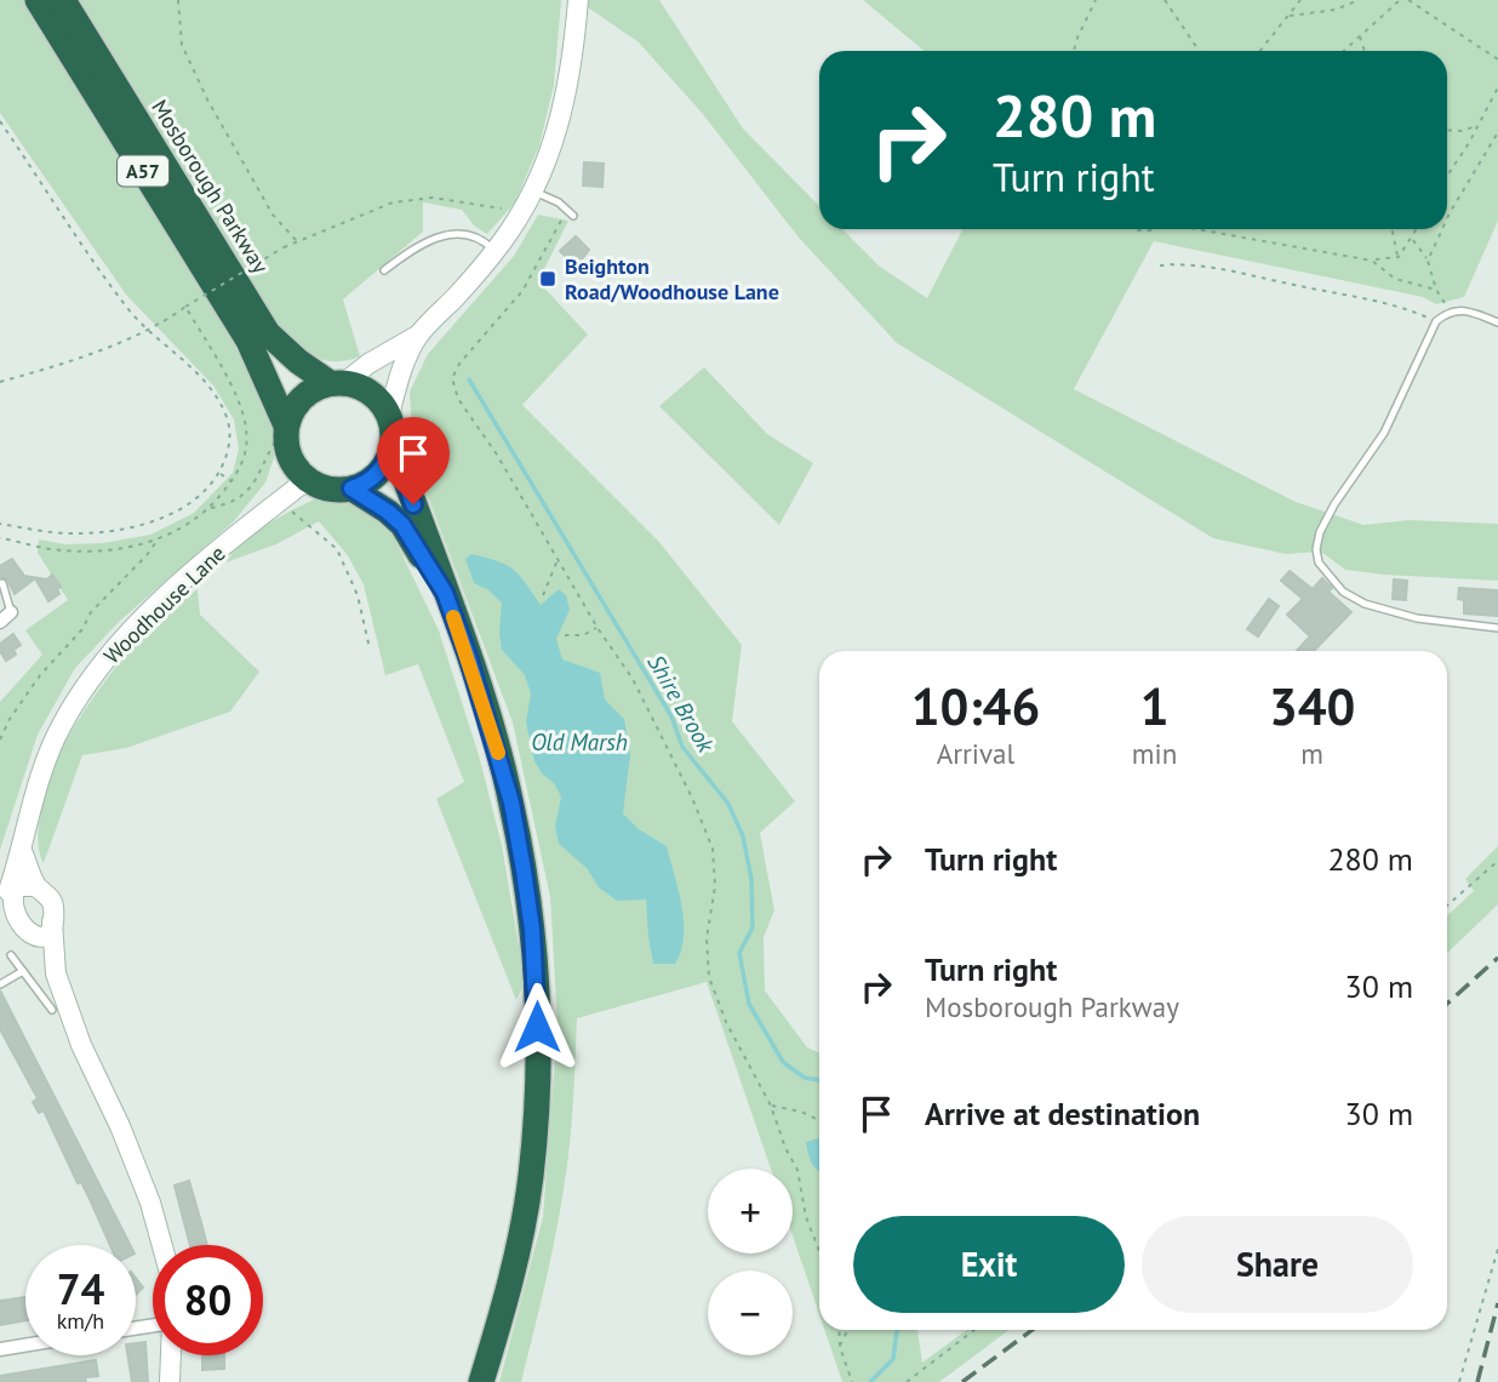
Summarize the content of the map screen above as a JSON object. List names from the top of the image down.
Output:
{
  "streets": {
    "highway": ["A57", "Mosborough Parkway"],
    "street": ["Woodhouse Lane"]
  },
  "crossings": [
    ["A57", "Mosborough Parkway"],
    ["A57", "Woodhouse Lane"],
    ["Mosborough Parkway", "Woodhouse Lane"]
  ],
  "water": ["Shire Brook", "Old Marsh"],
  "places": {
    "transit": ["Beighton Road/Woodhouse Lane"]
  },
  "page": {
    "turn": ["280 m", "Turn right"],
    "eta": [
      "10:46",
      "Arrival",
      "1",
      "min",
      "340",
      "m"
    ],
    "list": [
      {
        "name": "Turn right",
        "value": "280 m"
      },
      {
        "name": "Turn right",
        "note": "Mosborough Parkway",
        "value": "30 m"
      },
      {
        "name": "Arrive at destination",
        "value": "30 m"
      }
    ],
    "map_buttons": ["+", "−"],
    "buttons": ["Exit", "Share"],
    "speed": "74 km/h",
    "limit": "80"
  }
}
